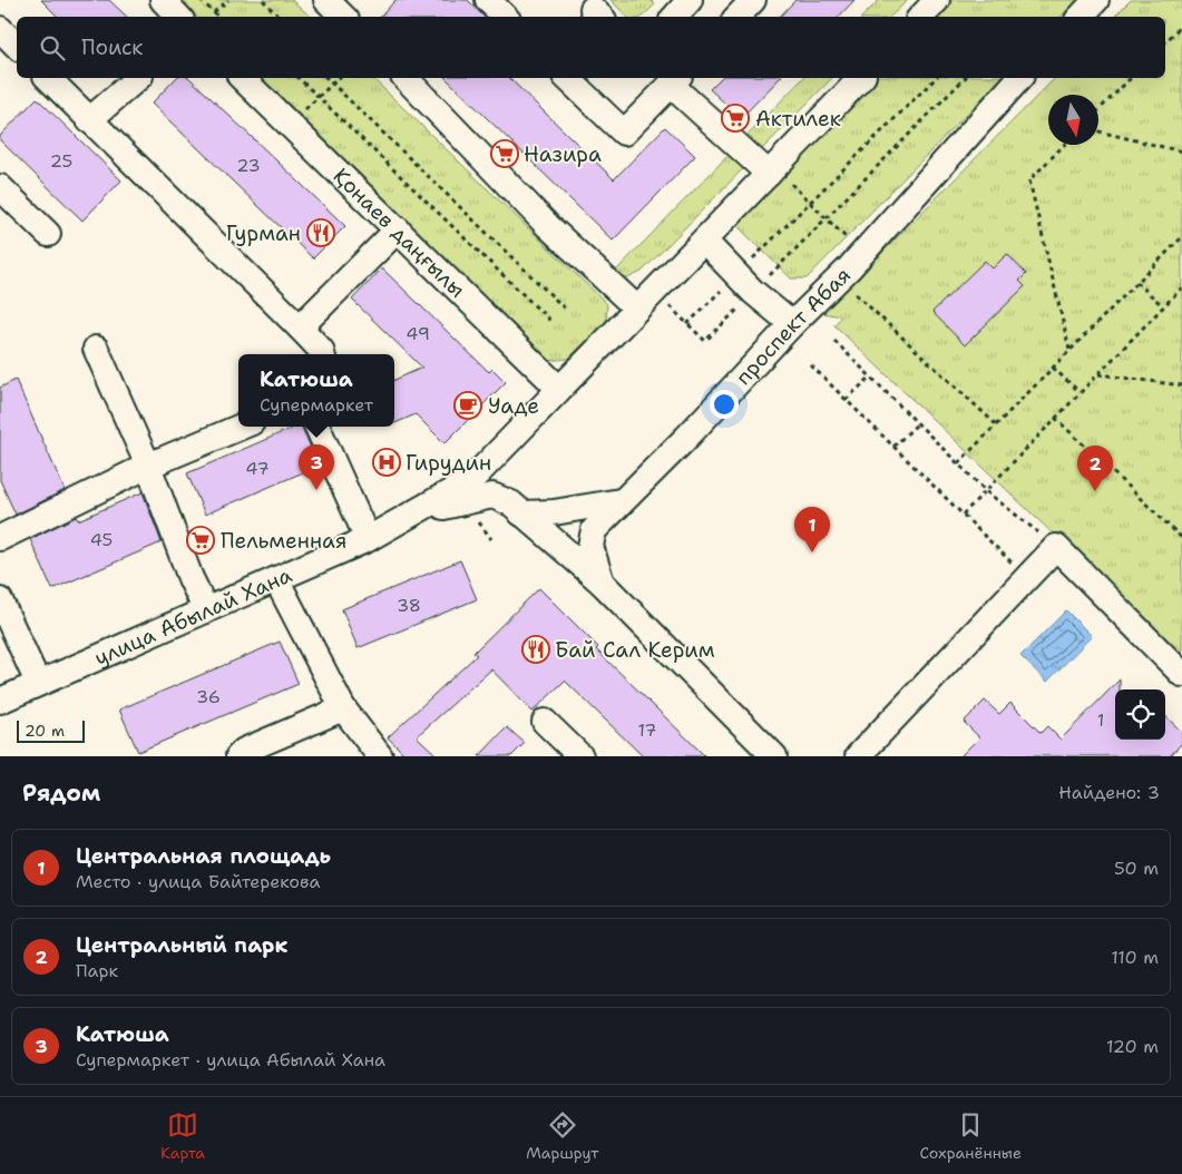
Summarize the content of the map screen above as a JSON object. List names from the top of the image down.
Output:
{
  "streets": {
    "street": ["Қонаев даңғылы", "проспект Абая", "улица Абылай Хана"]
  },
  "crossings": [
    ["Қонаев даңғылы", "улица Абылай Хана"]
  ],
  "places": {
    "supermarket": ["Актилек", "Назира", "Пельменная"],
    "restaurant": ["Гурман", "Бай Сал Керим"],
    "cafe": ["Уаде"],
    "hospital": ["Гирудин"]
  },
  "house_numbers": [
    "25",
    "23",
    "49",
    "47",
    "45",
    "38",
    "36",
    "1",
    "17"
  ],
  "scale_bar": "20 m",
  "north": "bottom",
  "page": {
    "search": "Поиск",
    "popup": ["Катюша", "Супермаркет"],
    "pins": ["3", "2", "1"],
    "scale": "20 m",
    "heading": ["Рядом", "Найдено: 3"],
    "list": [
      {
        "mark": "1",
        "name": "Центральная площадь",
        "note": "Место · улица Байтерекова",
        "value": "50 m"
      },
      {
        "mark": "2",
        "name": "Центральный парк",
        "note": "Парк",
        "value": "110 m"
      },
      {
        "mark": "3",
        "name": "Катюша",
        "note": "Супермаркет · улица Абылай Хана",
        "value": "120 m"
      }
    ],
    "nav": ["Карта", "Маршрут", "Сохранённые"]
  }
}
